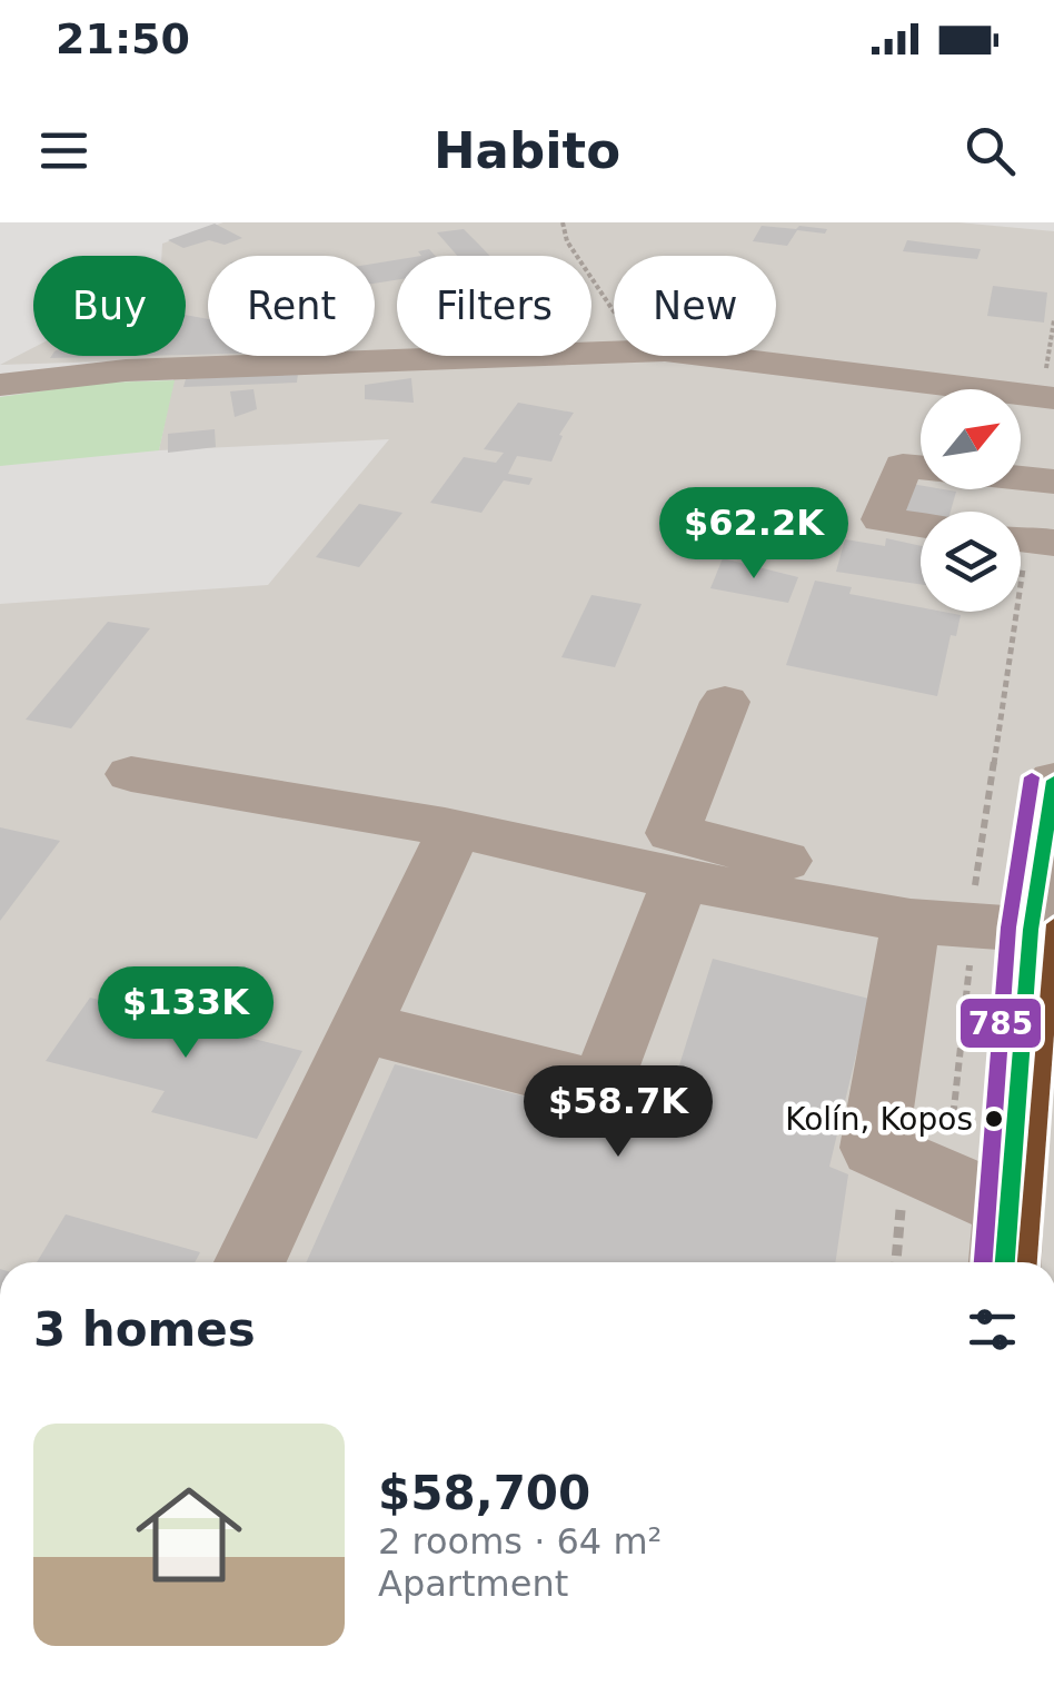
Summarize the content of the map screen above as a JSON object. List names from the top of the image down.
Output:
{
  "places": ["Kolín, Kopos"],
  "lines": ["transit line 785"],
  "north": "top right",
  "page": {
    "status": "21:50",
    "header": "Habito",
    "chip": [
      "Buy",
      "Rent",
      "Filters",
      "New"
    ],
    "price": ["$62.2K", "$133K", "$58.7K"],
    "heading": "3 homes",
    "list": [
      {
        "name": "$58,700",
        "note": "2 rooms · 64 m² · Apartment"
      }
    ]
  }
}
